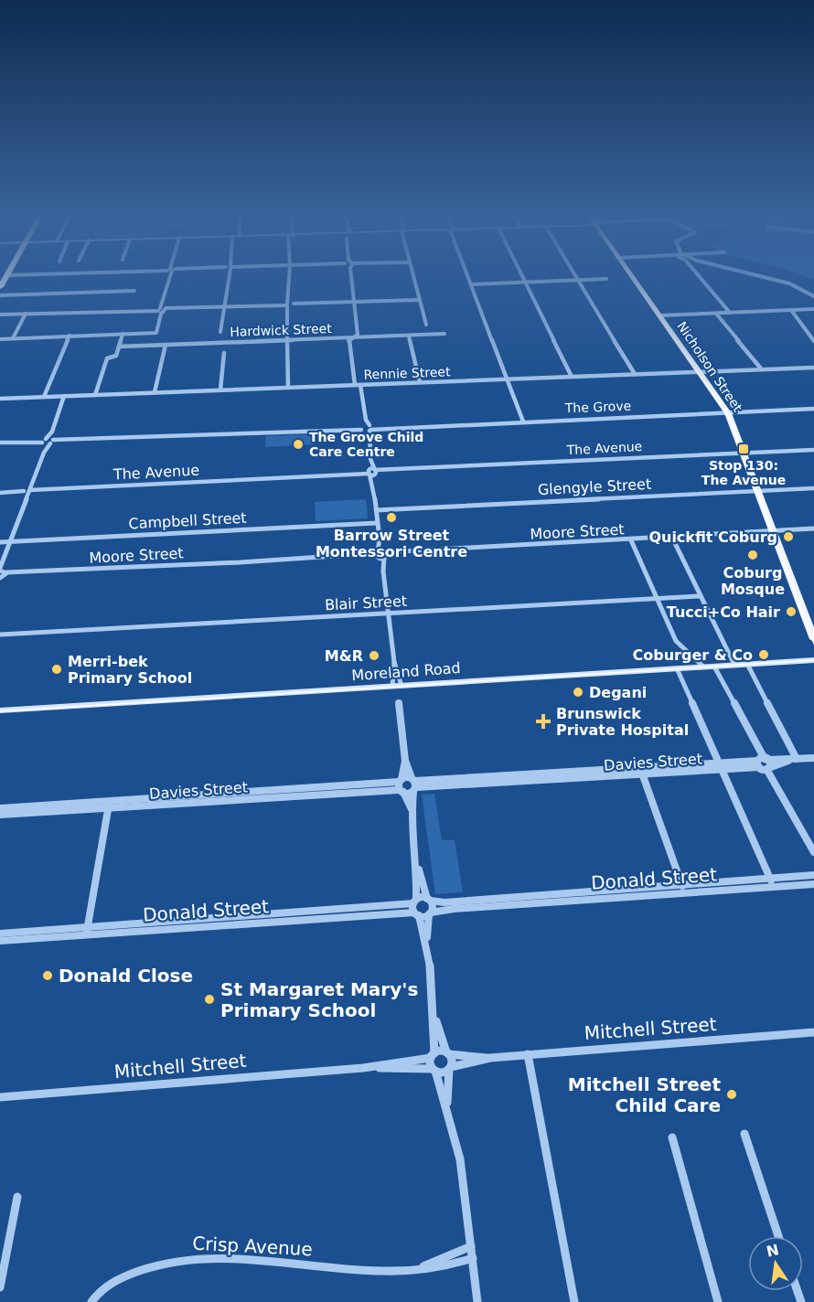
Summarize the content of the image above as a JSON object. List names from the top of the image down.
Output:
{
  "streets": {
    "main road": ["Nicholson Street", "Moreland Road"],
    "street": [
      "Hardwick Street",
      "Rennie Street",
      "The Grove",
      "The Avenue",
      "Glengyle Street",
      "Campbell Street",
      "Moore Street",
      "Blair Street",
      "Davies Street",
      "Donald Street",
      "Mitchell Street",
      "Crisp Avenue"
    ]
  },
  "crossings": [
    ["Nicholson Street", "Rennie Street"],
    ["Nicholson Street", "The Grove"],
    ["Nicholson Street", "The Avenue"],
    ["Nicholson Street", "Glengyle Street"],
    ["Nicholson Street", "Moore Street"]
  ],
  "places": {
    "other": [
      "The Grove Child Care Centre",
      "Barrow Street Montessori Centre",
      "Quickfit Coburg",
      "Coburg Mosque",
      "Tucci+Co Hair",
      "Coburger & Co",
      "M&R",
      "Merri-bek Primary School",
      "Degani",
      "Donald Close",
      "St Margaret Mary's Primary School",
      "Mitchell Street Child Care"
    ],
    "transit": ["Stop 130: The Avenue"],
    "health": ["Brunswick Private Hospital"]
  },
  "north": "top"
}
